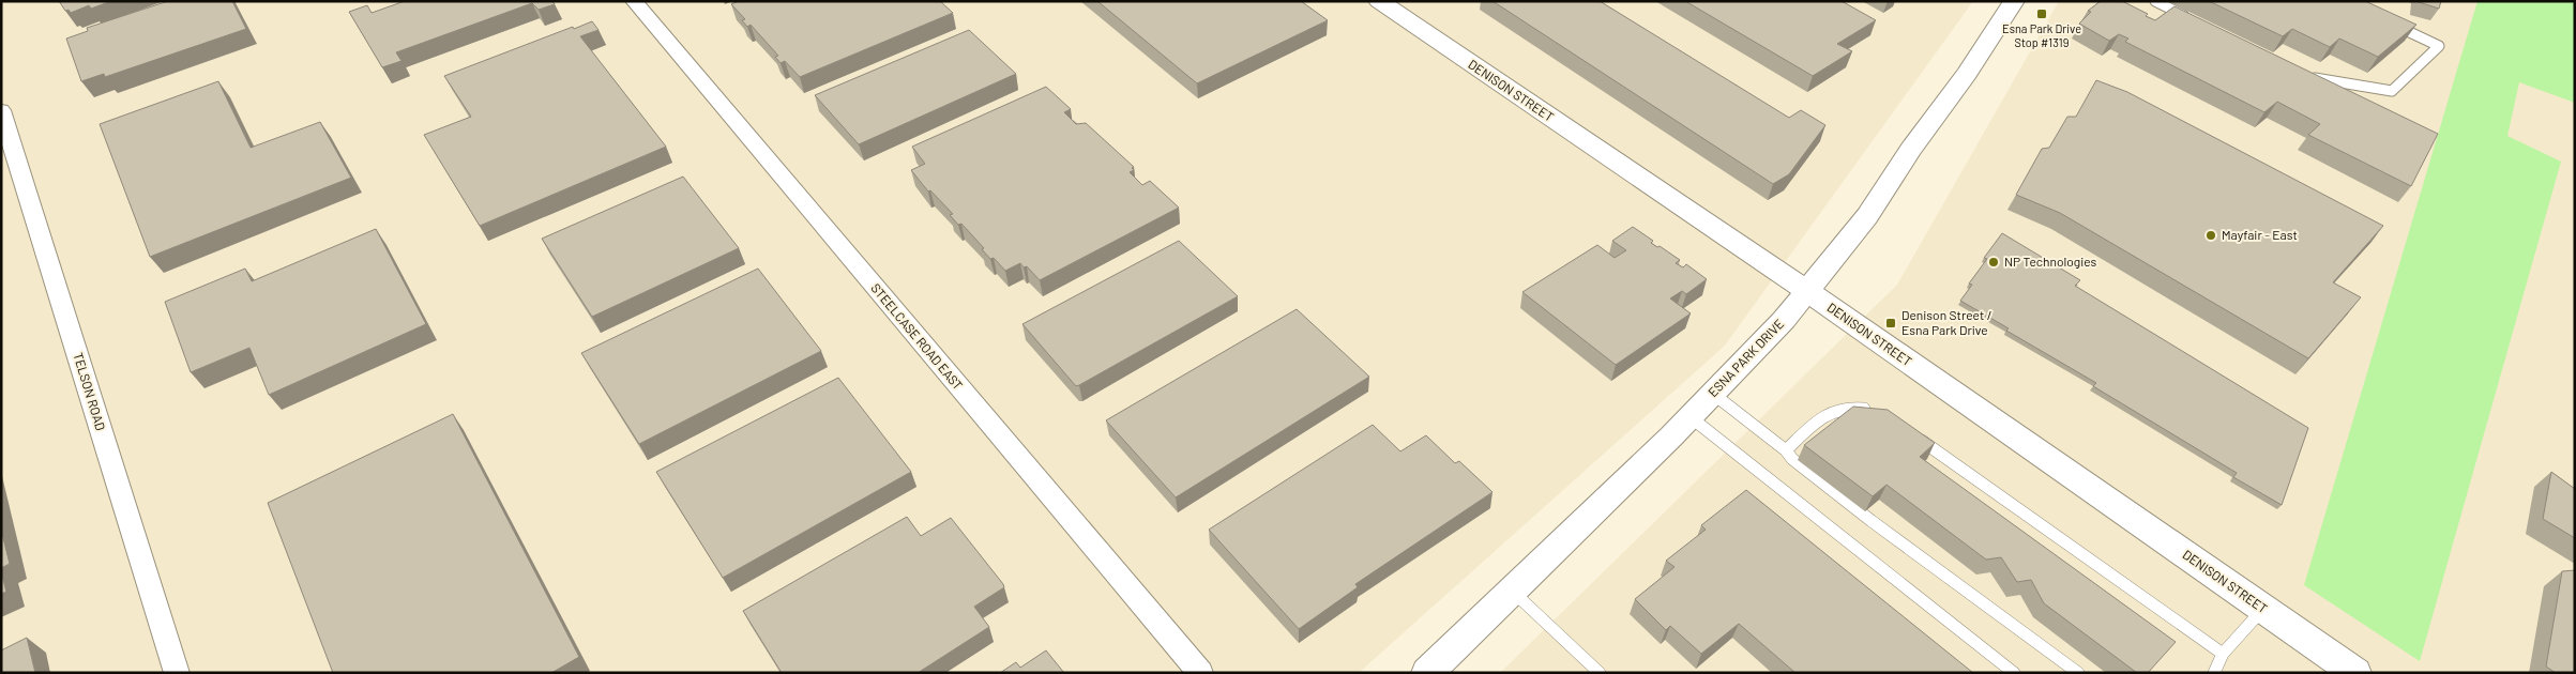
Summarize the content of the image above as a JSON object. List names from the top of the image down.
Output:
{
  "streets": {
    "street": [
      "DENISON STREET",
      "STEELCASE ROAD EAST",
      "ESNA PARK DRIVE",
      "TELSON ROAD"
    ]
  },
  "crossings": [
    ["DENISON STREET", "ESNA PARK DRIVE"]
  ],
  "places": {
    "transit": ["Esna Park Drive Stop #1319", "Denison Street / Esna Park Drive"],
    "other": ["Mayfair - East", "NP Technologies"]
  }
}
